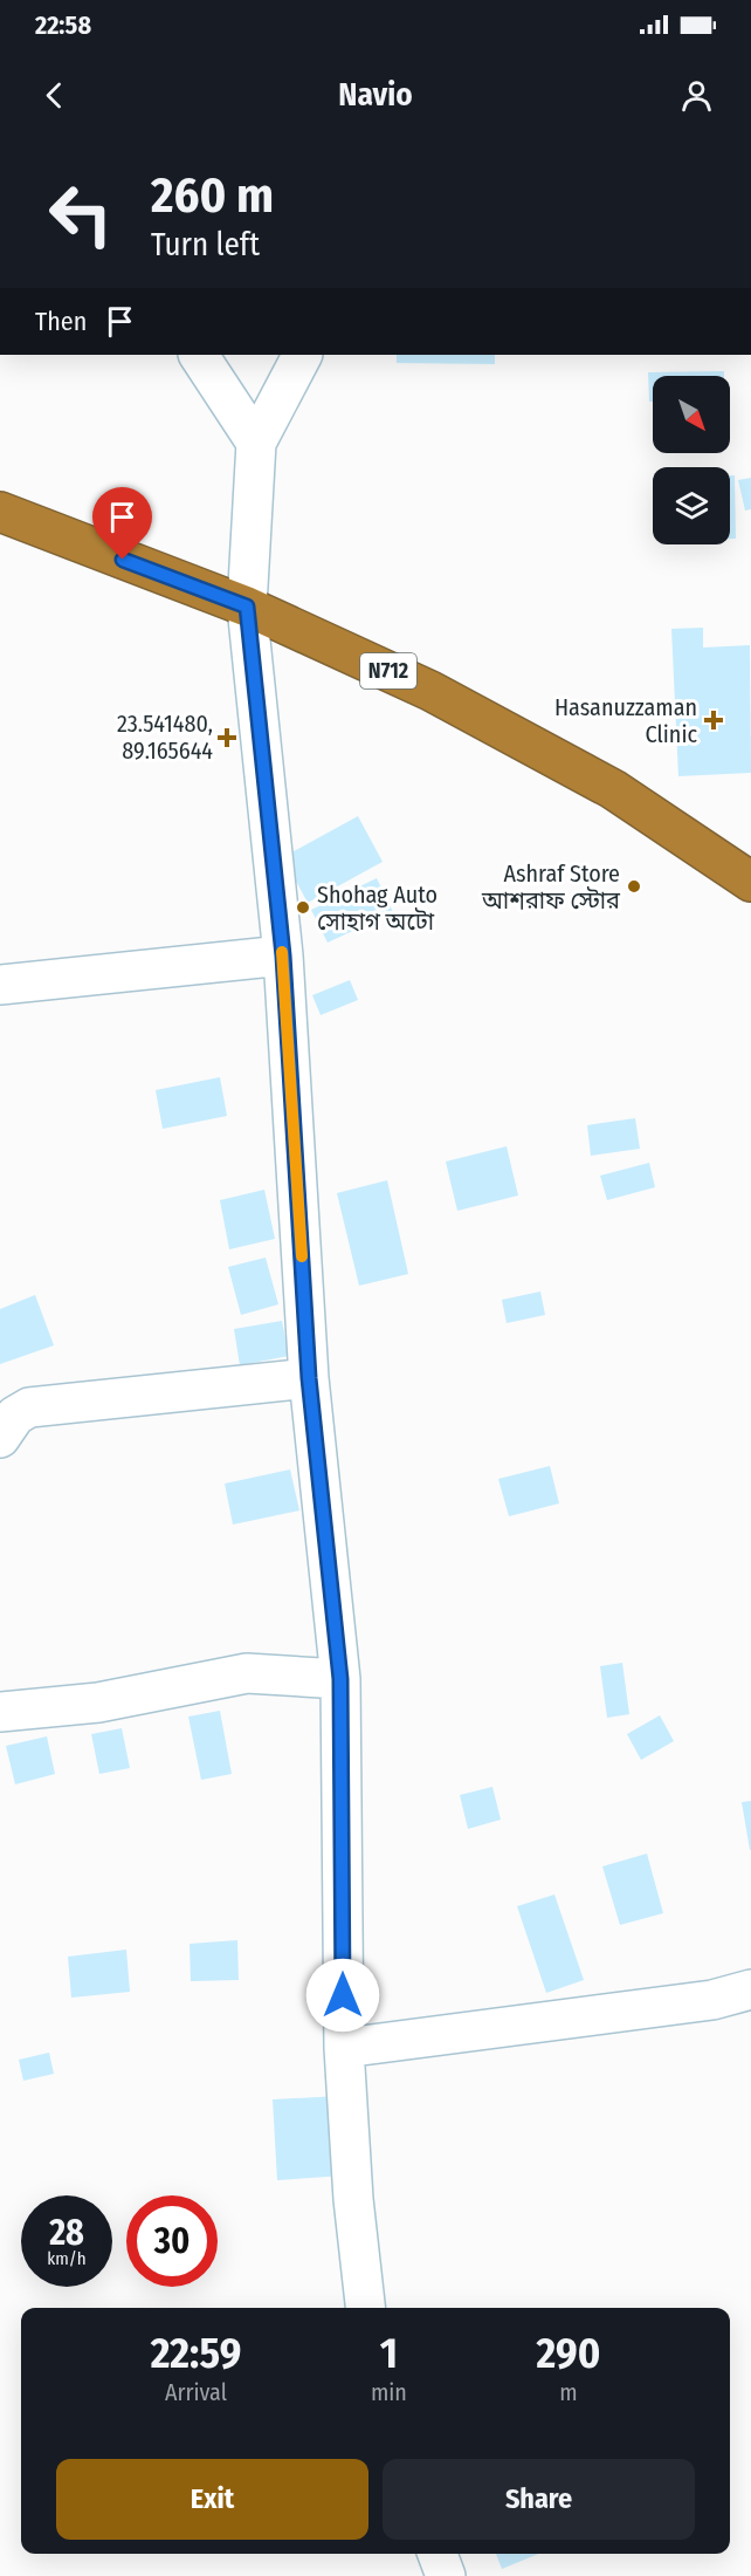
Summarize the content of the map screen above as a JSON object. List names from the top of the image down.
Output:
{
  "streets": {
    "highway": ["N712"]
  },
  "places": {
    "health": ["Hasanuzzaman Clinic", "23.541480, 89.165644"],
    "other": ["Ashraf Store আশরাফ স্টোর", "Shohag Auto সোহাগ অটো"]
  },
  "north": "bottom right",
  "page": {
    "status": "22:58",
    "header": "Navio",
    "turn": ["260 m", "Turn left"],
    "then": "Then",
    "speed": "28 km/h",
    "limit": "30",
    "eta": [
      "22:59",
      "Arrival",
      "1",
      "min",
      "290",
      "m"
    ],
    "buttons": ["Exit", "Share"]
  }
}
